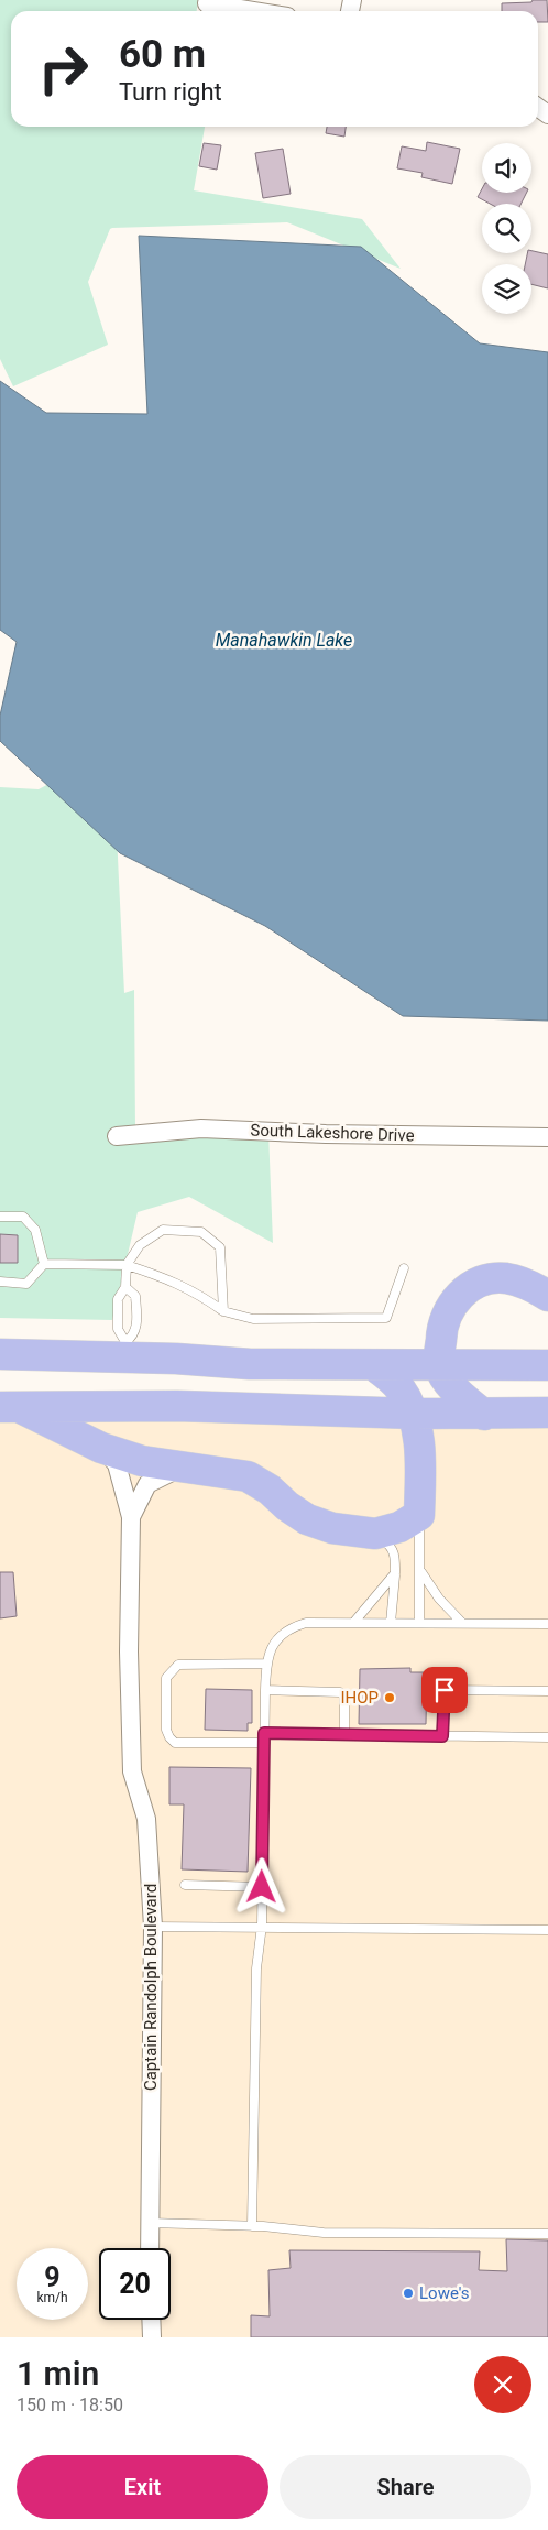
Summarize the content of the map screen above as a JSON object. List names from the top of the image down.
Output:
{
  "streets": {
    "street": ["South Lakeshore Drive", "Captain Randolph Boulevard"]
  },
  "water": ["Manahawkin Lake"],
  "places": ["IHOP", "Lowe's"],
  "page": {
    "turn": ["60 m", "Turn right"],
    "speed": "9 km/h",
    "limit": "20",
    "heading": ["1 min", "150 m · 18:50"],
    "buttons": ["Exit", "Share"]
  }
}
